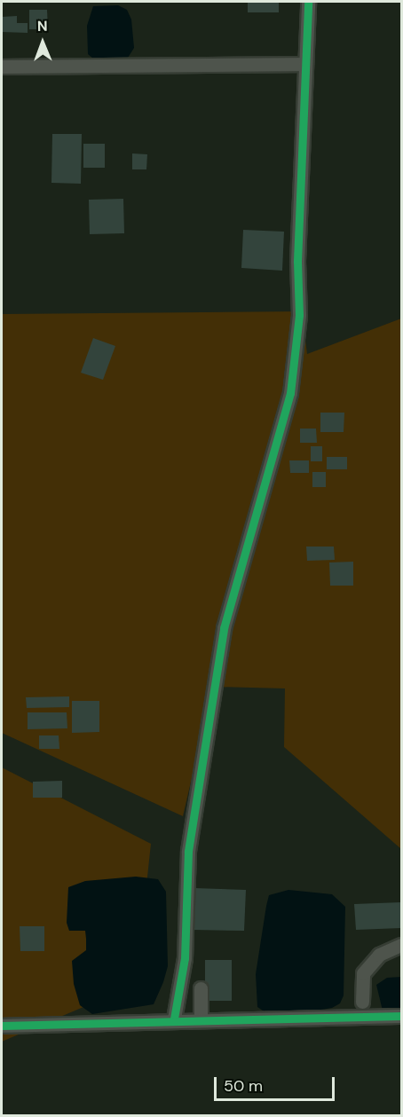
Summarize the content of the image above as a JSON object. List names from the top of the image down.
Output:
{
  "scale_bar": "50 m",
  "north": "top"
}
